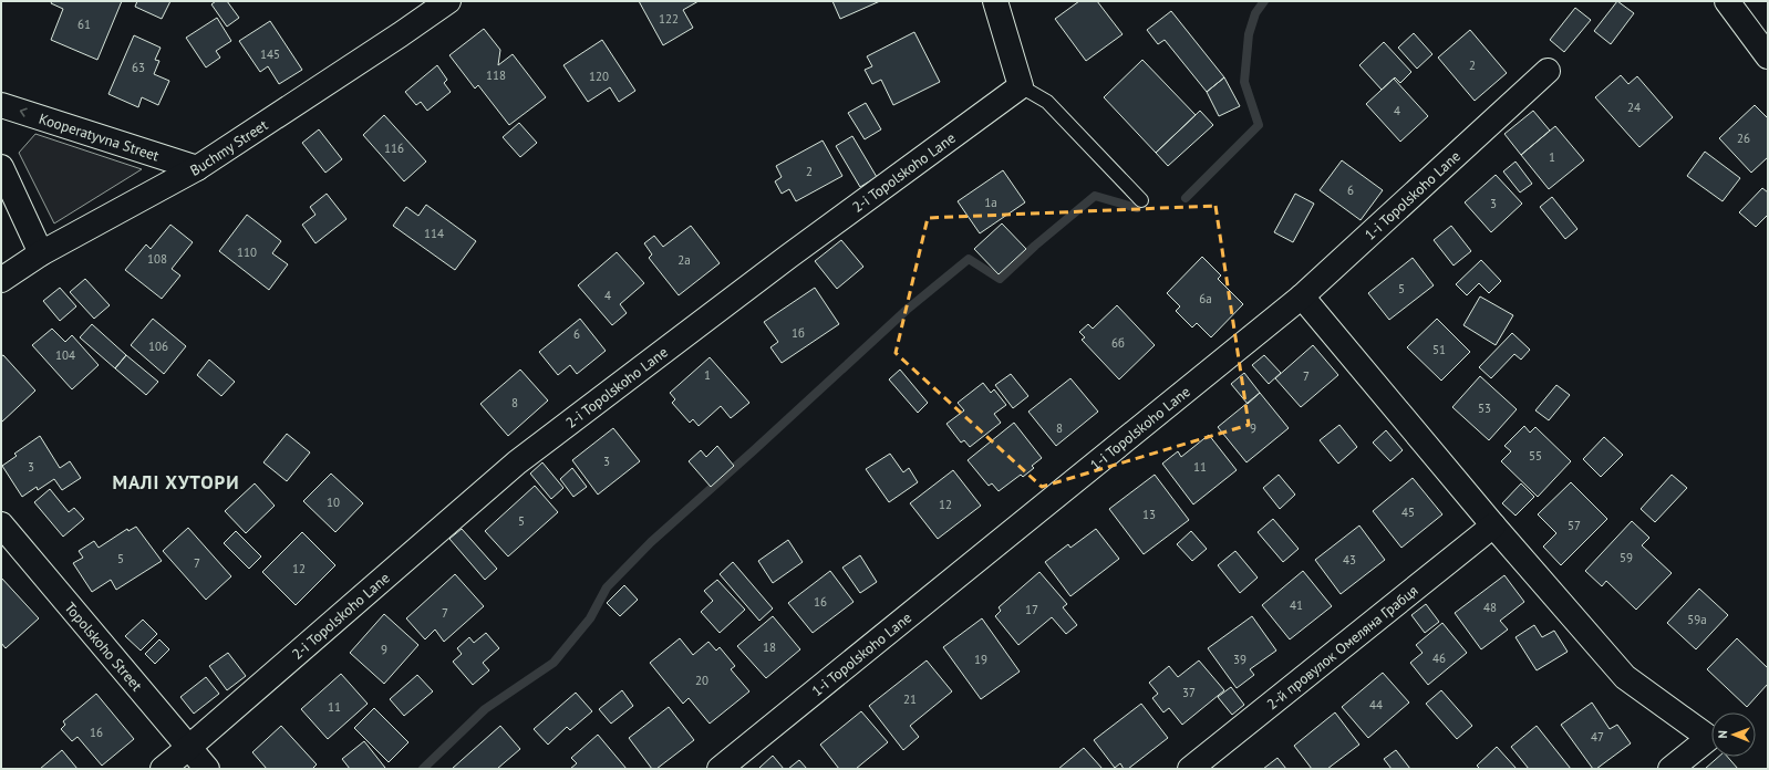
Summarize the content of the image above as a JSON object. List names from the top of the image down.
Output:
{
  "streets": {
    "street": [
      "Kooperatyvna Street",
      "Buchmy Street",
      "2-i Topolskoho Lane",
      "1-i Topolskoho Lane",
      "Topolskoho Street",
      "2-й провулок Омеляна Грабця"
    ]
  },
  "crossings": [
    ["Kooperatyvna Street", "Buchmy Street"],
    ["2-i Topolskoho Lane", "Topolskoho Street"]
  ],
  "one_way": ["Kooperatyvna Street"],
  "districts": ["МАЛІ ХУТОРИ"],
  "house_numbers": [
    "122",
    "61",
    "145",
    "2",
    "63",
    "118",
    "120",
    "24",
    "4",
    "26",
    "116",
    "1",
    "2",
    "6",
    "1а",
    "3",
    "114",
    "110",
    "108",
    "2а",
    "5",
    "4",
    "6а",
    "1б",
    "6",
    "6б",
    "106",
    "51",
    "104",
    "1",
    "7",
    "8",
    "53",
    "8",
    "9",
    "55",
    "3",
    "3",
    "11",
    "10",
    "12",
    "45",
    "13",
    "5",
    "57",
    "59",
    "5",
    "43",
    "7",
    "12",
    "16",
    "41",
    "48",
    "17",
    "7",
    "59а",
    "18",
    "9",
    "46",
    "19",
    "39",
    "20",
    "37",
    "21",
    "44",
    "11",
    "16",
    "47"
  ],
  "north": "left"
}
